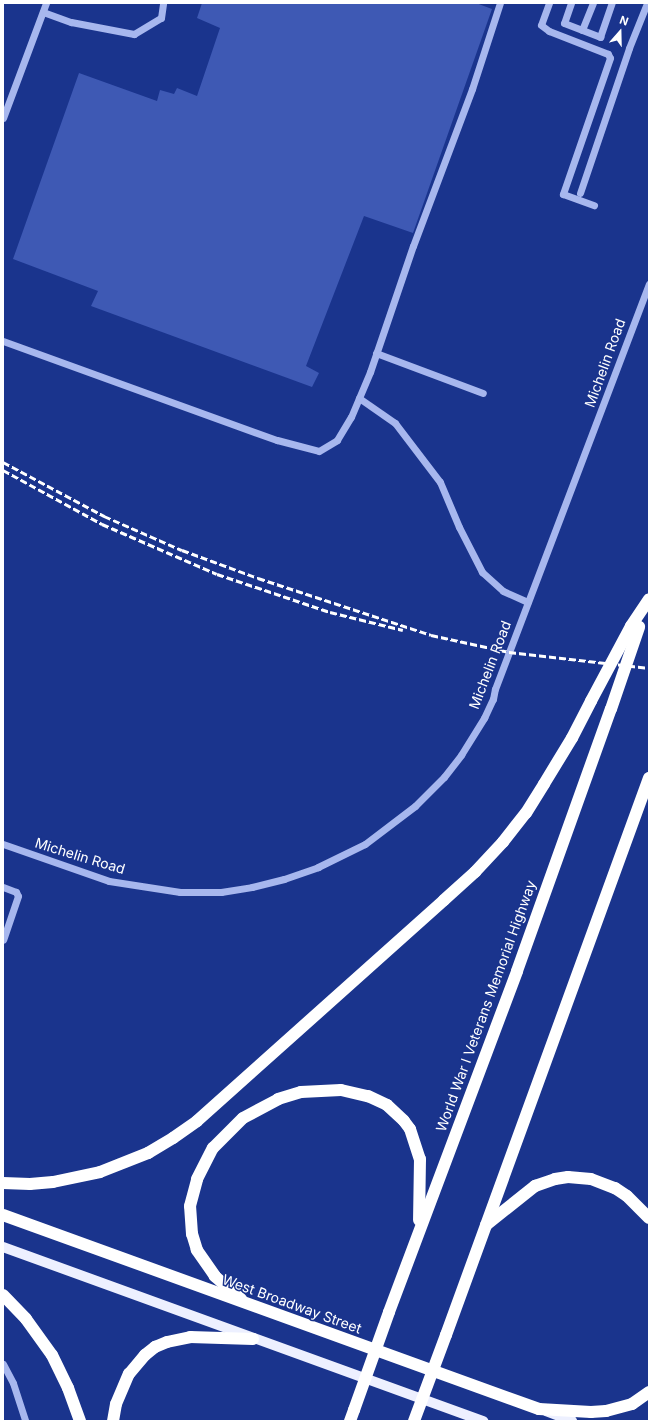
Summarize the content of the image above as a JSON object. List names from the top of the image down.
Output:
{
  "streets": {
    "highway": ["World War I Veterans Memorial Highway", "West Broadway Street"],
    "street": ["Michelin Road"]
  },
  "north": "top"
}
